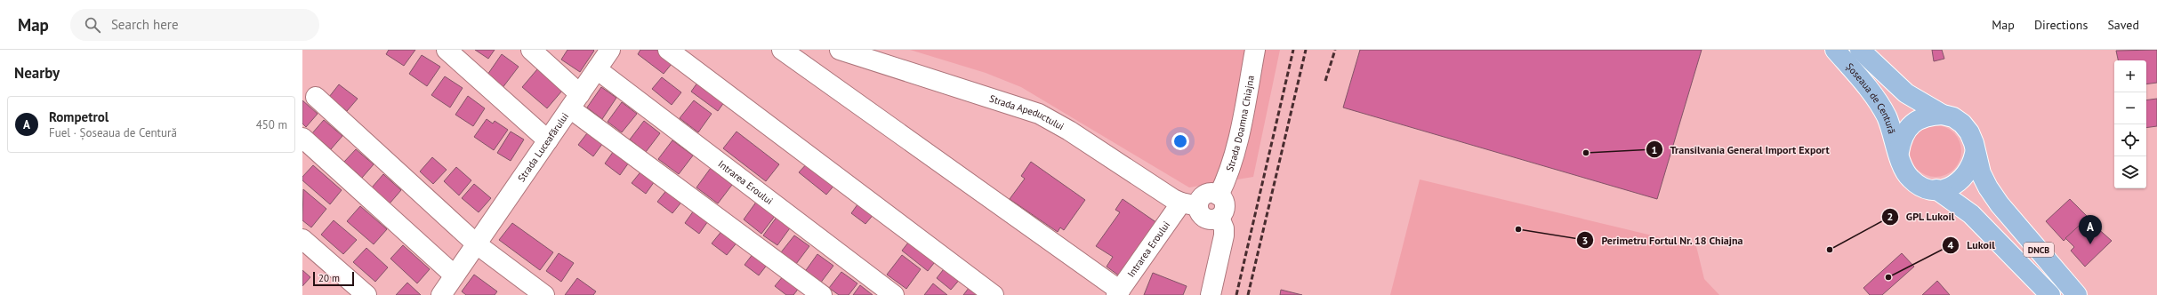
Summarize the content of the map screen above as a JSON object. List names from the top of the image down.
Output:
{
  "streets": {
    "main road": ["Șoseaua de Centură", "DNCB"],
    "street": [
      "Strada Apeductului",
      "Strada Doamna Chiajna",
      "Strada Luceafărului",
      "Intrarea Eroului"
    ]
  },
  "crossings": [
    ["Strada Apeductului", "Strada Doamna Chiajna"],
    ["Strada Apeductului", "Intrarea Eroului"],
    ["Strada Doamna Chiajna", "Intrarea Eroului"],
    ["Strada Luceafărului", "Intrarea Eroului"]
  ],
  "places": [
    "Transilvania General Import Export",
    "Perimetru Fortul Nr. 18 Chiajna",
    "GPL Lukoil",
    "Lukoil"
  ],
  "scale_bar": "20 m",
  "page": {
    "header": "Map",
    "search": "Search here",
    "nav": ["Map", "Directions", "Saved"],
    "heading": "Nearby",
    "map_buttons": ["+", "−"],
    "list": [
      {
        "mark": "A",
        "name": "Rompetrol",
        "note": "Fuel · Șoseaua de Centură",
        "value": "450 m"
      }
    ],
    "pins": "A",
    "scale": "20 m"
  }
}
